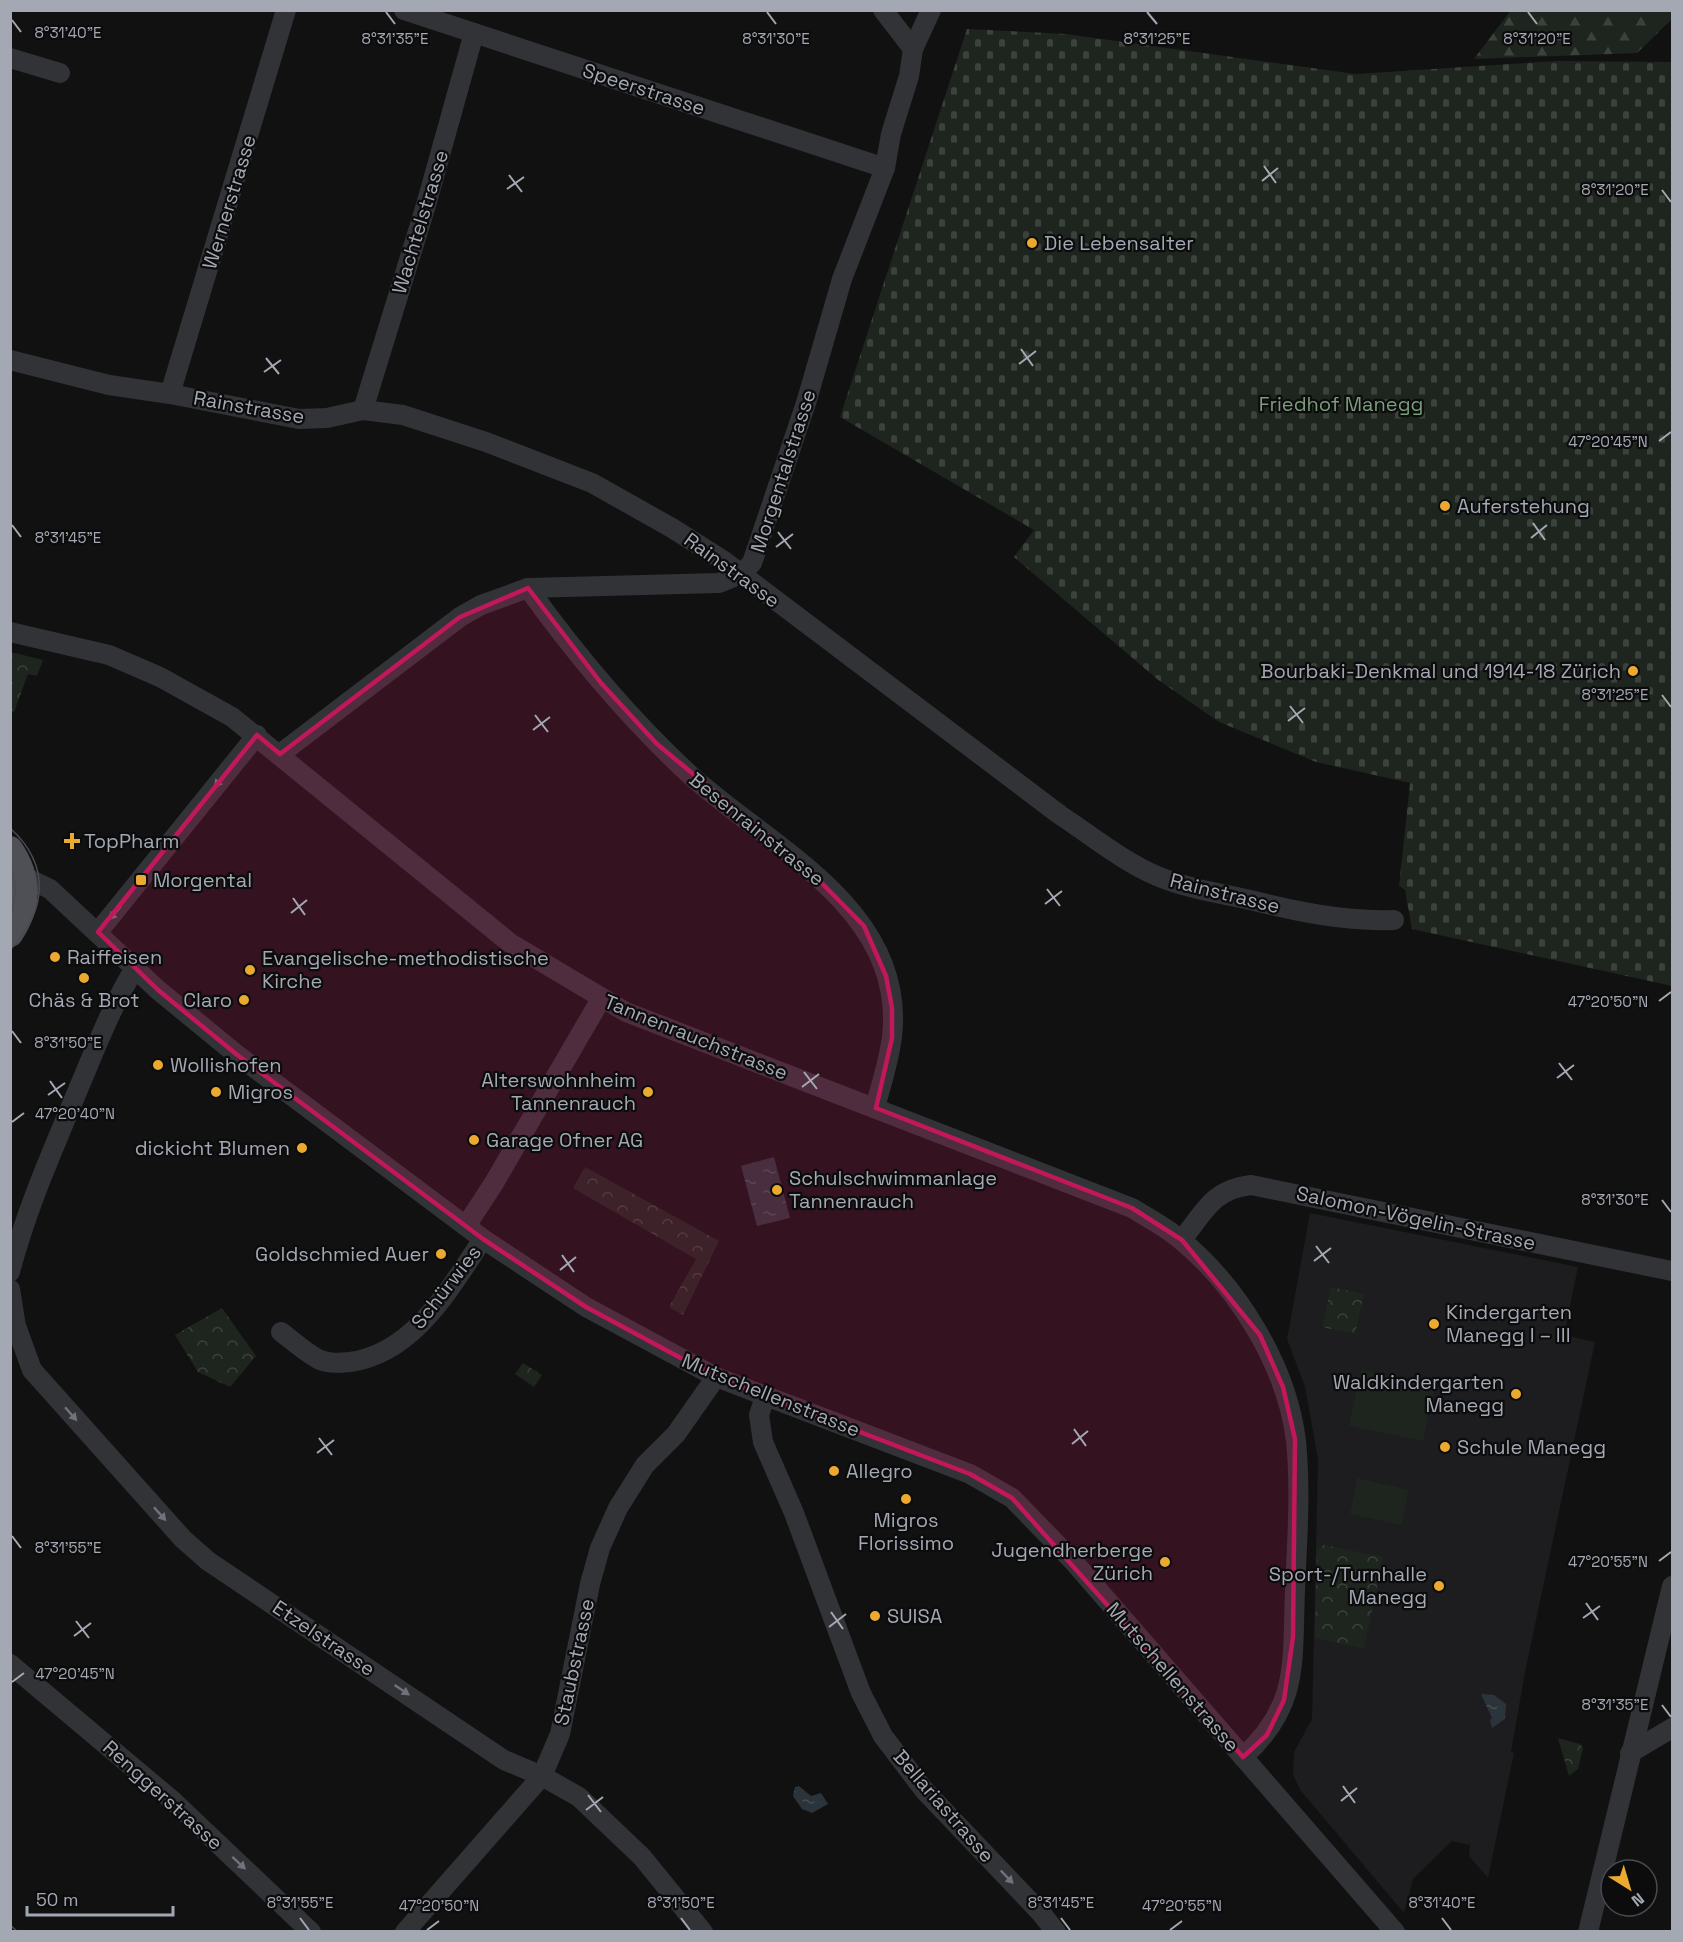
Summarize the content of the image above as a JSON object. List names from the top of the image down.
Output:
{
  "streets": {
    "street": [
      "Speerstrasse",
      "Wernerstrasse",
      "Wachtelstrasse",
      "Rainstrasse",
      "Morgentalstrasse",
      "Besenrainstrasse",
      "Tannenrauchstrasse",
      "Salomon-Vögelin-Strasse",
      "Schürwies",
      "Mutschellenstrasse",
      "Etzelstrasse",
      "Staubstrasse",
      "Renggerstrasse",
      "Bellariastrasse"
    ]
  },
  "crossings": [
    ["Speerstrasse", "Wachtelstrasse"],
    ["Speerstrasse", "Morgentalstrasse"],
    ["Wernerstrasse", "Rainstrasse"],
    ["Wachtelstrasse", "Rainstrasse"],
    ["Rainstrasse", "Morgentalstrasse"],
    ["Morgentalstrasse", "Besenrainstrasse"],
    ["Morgentalstrasse", "Tannenrauchstrasse"],
    ["Besenrainstrasse", "Tannenrauchstrasse"],
    ["Tannenrauchstrasse", "Salomon-Vögelin-Strasse"],
    ["Tannenrauchstrasse", "Mutschellenstrasse"],
    ["Schürwies", "Mutschellenstrasse"],
    ["Mutschellenstrasse", "Staubstrasse"],
    ["Mutschellenstrasse", "Bellariastrasse"],
    ["Etzelstrasse", "Staubstrasse"]
  ],
  "one_way": ["Etzelstrasse", "Renggerstrasse", "Bellariastrasse"],
  "parks": ["Friedhof Manegg"],
  "places": {
    "other": [
      "Die Lebensalter",
      "Auferstehung",
      "Bourbaki-Denkmal und 1914-18 Zürich",
      "Raiffeisen",
      "Evangelische-methodistische Kirche",
      "Chäs & Brot",
      "Claro",
      "Wollishofen",
      "Migros",
      "Alterswohnheim Tannenrauch",
      "Garage Ofner AG",
      "dickicht Blumen",
      "Schulschwimmanlage Tannenrauch",
      "Goldschmied Auer",
      "Kindergarten Manegg I – III",
      "Waldkindergarten Manegg",
      "Schule Manegg",
      "Allegro",
      "Migros Florissimo",
      "Jugendherberge Zürich",
      "Sport-/Turnhalle Manegg",
      "SUISA"
    ],
    "health": ["TopPharm"],
    "transit": ["Morgental"]
  },
  "scale_bar": "50 m",
  "north": "bottom right",
  "coordinates": [
    "8°31'40\"E",
    "8°31'30\"E",
    "8°31'25\"E",
    "8°31'20\"E",
    "8°31'35\"E",
    "47°20'45\"N",
    "8°31'45\"E",
    "47°20'50\"N",
    "8°31'50\"E",
    "47°20'40\"N",
    "8°31'55\"E",
    "47°20'55\"N"
  ]
}
